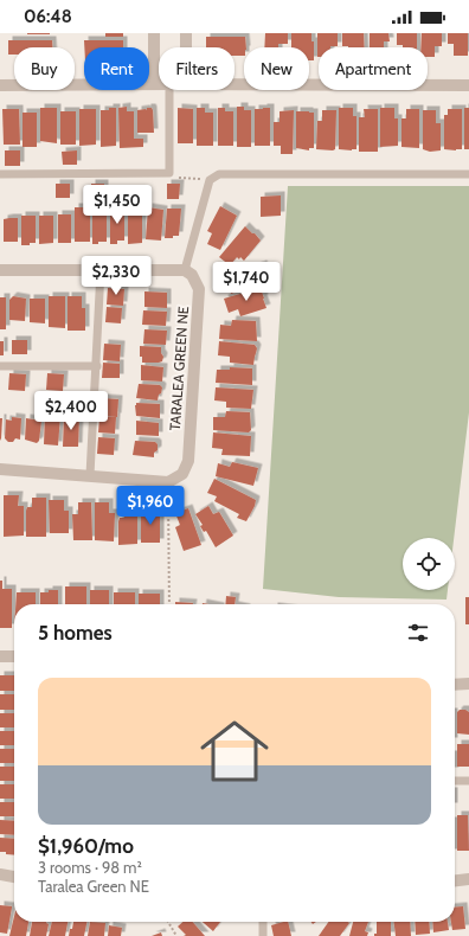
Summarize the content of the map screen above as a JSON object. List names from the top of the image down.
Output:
{
  "streets": {
    "street": ["TARALEA GREEN NE"]
  },
  "page": {
    "status": "06:48",
    "chip": [
      "Buy",
      "Rent",
      "Filters",
      "New",
      "Apartment"
    ],
    "price": [
      "$1,450",
      "$2,330",
      "$1,740",
      "$2,400",
      "$1,960"
    ],
    "heading": "5 homes",
    "list": [
      {
        "name": "$1,960/mo",
        "note": "3 rooms · 98 m² · Taralea Green NE"
      }
    ]
  }
}
